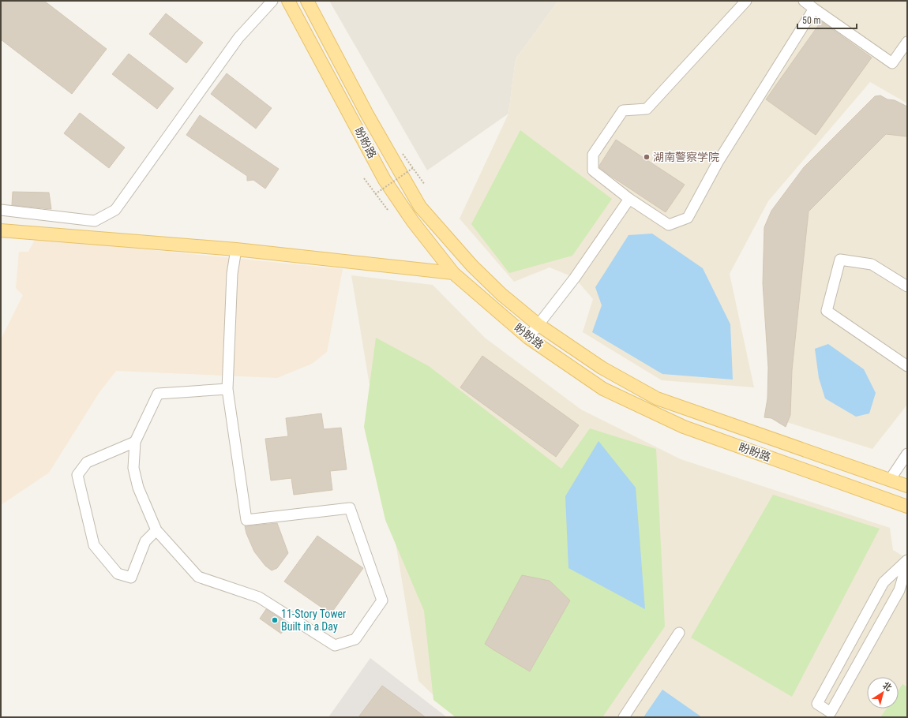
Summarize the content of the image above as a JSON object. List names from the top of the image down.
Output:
{
  "streets": {
    "main road": ["盼盼路"]
  },
  "places": ["湖南警察学院", "11-Story Tower Built in a Day"],
  "scale_bar": "50 m",
  "north": "top right"
}
